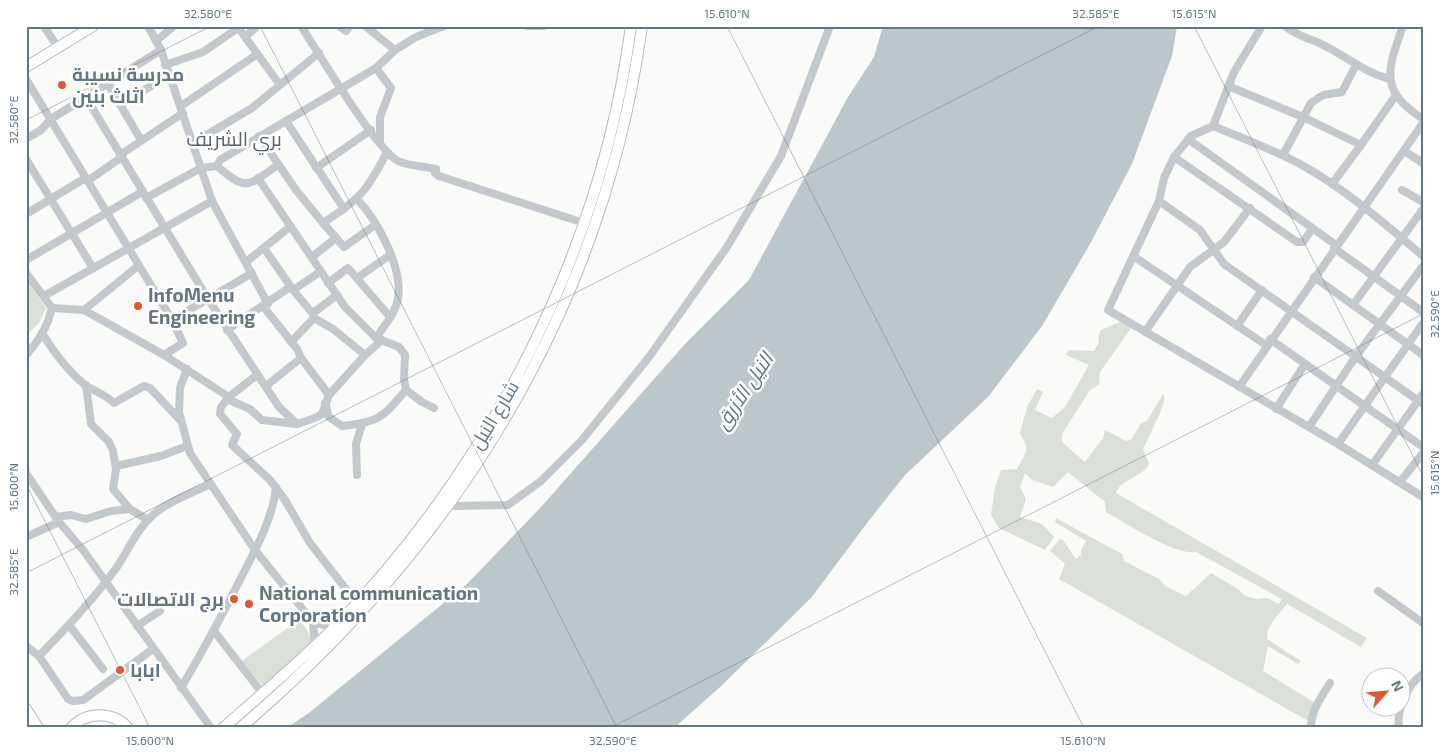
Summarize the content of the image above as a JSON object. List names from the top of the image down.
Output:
{
  "streets": {
    "main road": ["شارع النيل"]
  },
  "districts": ["بري الشريف"],
  "water": ["النيل الأزرق"],
  "places": [
    "مدرسة نسيبة اثاث بنين",
    "InfoMenu Engineering",
    "برج الاتصالات",
    "National communication Corporation",
    "ابابا"
  ],
  "north": "top right",
  "coordinates": [
    "32.580°E",
    "15.610°N",
    "32.585°E",
    "15.615°N",
    "32.590°E",
    "15.600°N"
  ]
}
